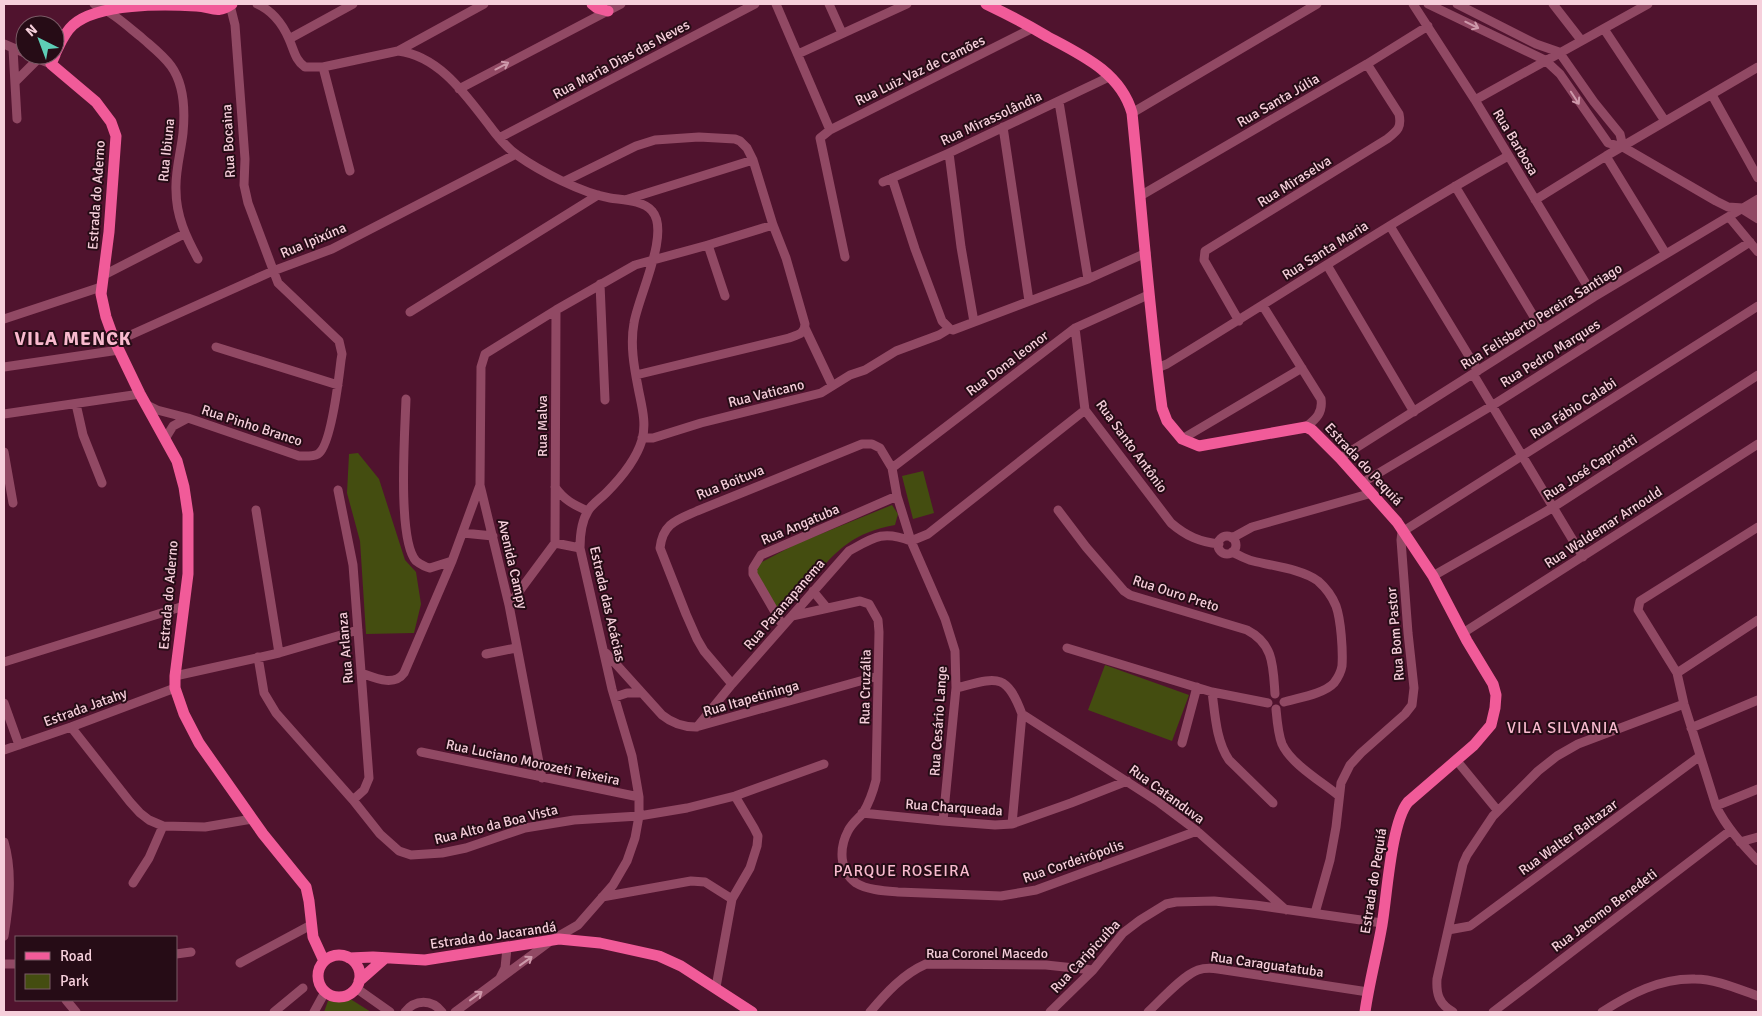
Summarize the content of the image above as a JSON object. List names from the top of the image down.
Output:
{
  "streets": {
    "main road": ["Estrada do Aderno", "Estrada do Pequiá", "Estrada do Jacarandá"],
    "street": [
      "Rua Maria Dias das Neves",
      "Rua Luiz Vaz de Camões",
      "Rua Santa Júlia",
      "Rua Mirassolândia",
      "Rua Bocaina",
      "Rua Barbosa",
      "Rua Ibiuna",
      "Rua Miraselva",
      "Rua Ipixúna",
      "Rua Santa Maria",
      "Rua Felisberto Pereira Santiago",
      "Rua Pedro Marques",
      "Rua Dona leonor",
      "Rua Vaticano",
      "Rua Fábio Calabi",
      "Rua Pinho Branco",
      "Rua Malva",
      "Rua Santo Antônio",
      "Rua José Capriotti",
      "Rua Boituva",
      "Rua Angatuba",
      "Rua Waldemar Arnould",
      "Avenida Campy",
      "Rua Ouro Preto",
      "Estrada das Acácias",
      "Rua Paranapanema",
      "Rua Bom Pastor",
      "Rua Arlanza",
      "Rua Cruzália",
      "Rua Itapetininga",
      "Estrada Jatahy",
      "Rua Cesário Lange",
      "Rua Luciano Morozeti Teixeira",
      "Rua Catanduva",
      "Rua Charqueada",
      "Rua Alto da Boa Vista",
      "Rua Walter Baltazar",
      "Rua Cordeirópolis",
      "Rua Jacomo Benedeti",
      "Rua Coronel Macedo",
      "Rua Caripicuíba",
      "Rua Caraguatatuba"
    ]
  },
  "crossings": [
    ["Rua Maria Dias das Neves", "Estrada das Acácias"],
    ["Rua Santa Júlia", "Rua Barbosa"],
    ["Rua Santa Júlia", "Rua Miraselva"],
    ["Rua Mirassolândia", "Rua Vaticano"],
    ["Rua Bocaina", "Rua Ipixúna"],
    ["Rua Bocaina", "Rua Pinho Branco"],
    ["Rua Barbosa", "Rua Santa Maria"],
    ["Rua Barbosa", "Rua Felisberto Pereira Santiago"],
    ["Rua Miraselva", "Rua Santa Maria"],
    ["Estrada do Aderno", "Rua Ipixúna"],
    ["Estrada do Aderno", "Rua Pinho Branco"],
    ["Estrada do Aderno", "Estrada Jatahy"],
    ["Estrada do Aderno", "Estrada do Jacarandá"],
    ["Rua Ipixúna", "Rua Pinho Branco"],
    ["Rua Ipixúna", "Estrada das Acácias"],
    ["Rua Felisberto Pereira Santiago", "Estrada do Pequiá"],
    ["Rua Pedro Marques", "Estrada do Pequiá"],
    ["Rua Dona leonor", "Rua Santo Antônio"],
    ["Rua Dona leonor", "Rua Boituva"],
    ["Rua Vaticano", "Estrada das Acácias"],
    ["Rua Fábio Calabi", "Estrada do Pequiá"],
    ["Rua Fábio Calabi", "Rua Bom Pastor"],
    ["Rua Malva", "Avenida Campy"],
    ["Estrada do Pequiá", "Rua José Capriotti"],
    ["Estrada do Pequiá", "Rua Waldemar Arnould"],
    ["Estrada do Pequiá", "Rua Bom Pastor"],
    ["Estrada do Pequiá", "Rua Caripicuíba"],
    ["Estrada do Pequiá", "Rua Caraguatatuba"],
    ["Rua Boituva", "Rua Angatuba"],
    ["Rua Boituva", "Rua Paranapanema"],
    ["Rua Boituva", "Rua Cesário Lange"],
    ["Rua Angatuba", "Rua Paranapanema"],
    ["Avenida Campy", "Rua Luciano Morozeti Teixeira"],
    ["Estrada das Acácias", "Rua Itapetininga"],
    ["Estrada das Acácias", "Rua Luciano Morozeti Teixeira"],
    ["Estrada das Acácias", "Rua Alto da Boa Vista"],
    ["Estrada das Acácias", "Estrada do Jacarandá"],
    ["Rua Paranapanema", "Rua Cruzália"],
    ["Rua Paranapanema", "Rua Itapetininga"],
    ["Rua Paranapanema", "Rua Cesário Lange"],
    ["Rua Bom Pastor", "Rua Caripicuíba"],
    ["Rua Arlanza", "Rua Alto da Boa Vista"],
    ["Rua Cruzália", "Rua Itapetininga"],
    ["Rua Cruzália", "Rua Charqueada"],
    ["Rua Cruzália", "Rua Cordeirópolis"],
    ["Rua Cesário Lange", "Rua Charqueada"],
    ["Rua Catanduva", "Rua Charqueada"],
    ["Rua Catanduva", "Rua Cordeirópolis"],
    ["Rua Catanduva", "Rua Caripicuíba"],
    ["Rua Charqueada", "Rua Cordeirópolis"],
    ["Rua Coronel Macedo", "Rua Caripicuíba"]
  ],
  "districts": ["VILA MENCK", "VILA SILVANIA", "PARQUE ROSEIRA"],
  "legend": ["Road", "Park"],
  "north": "top left"
}
